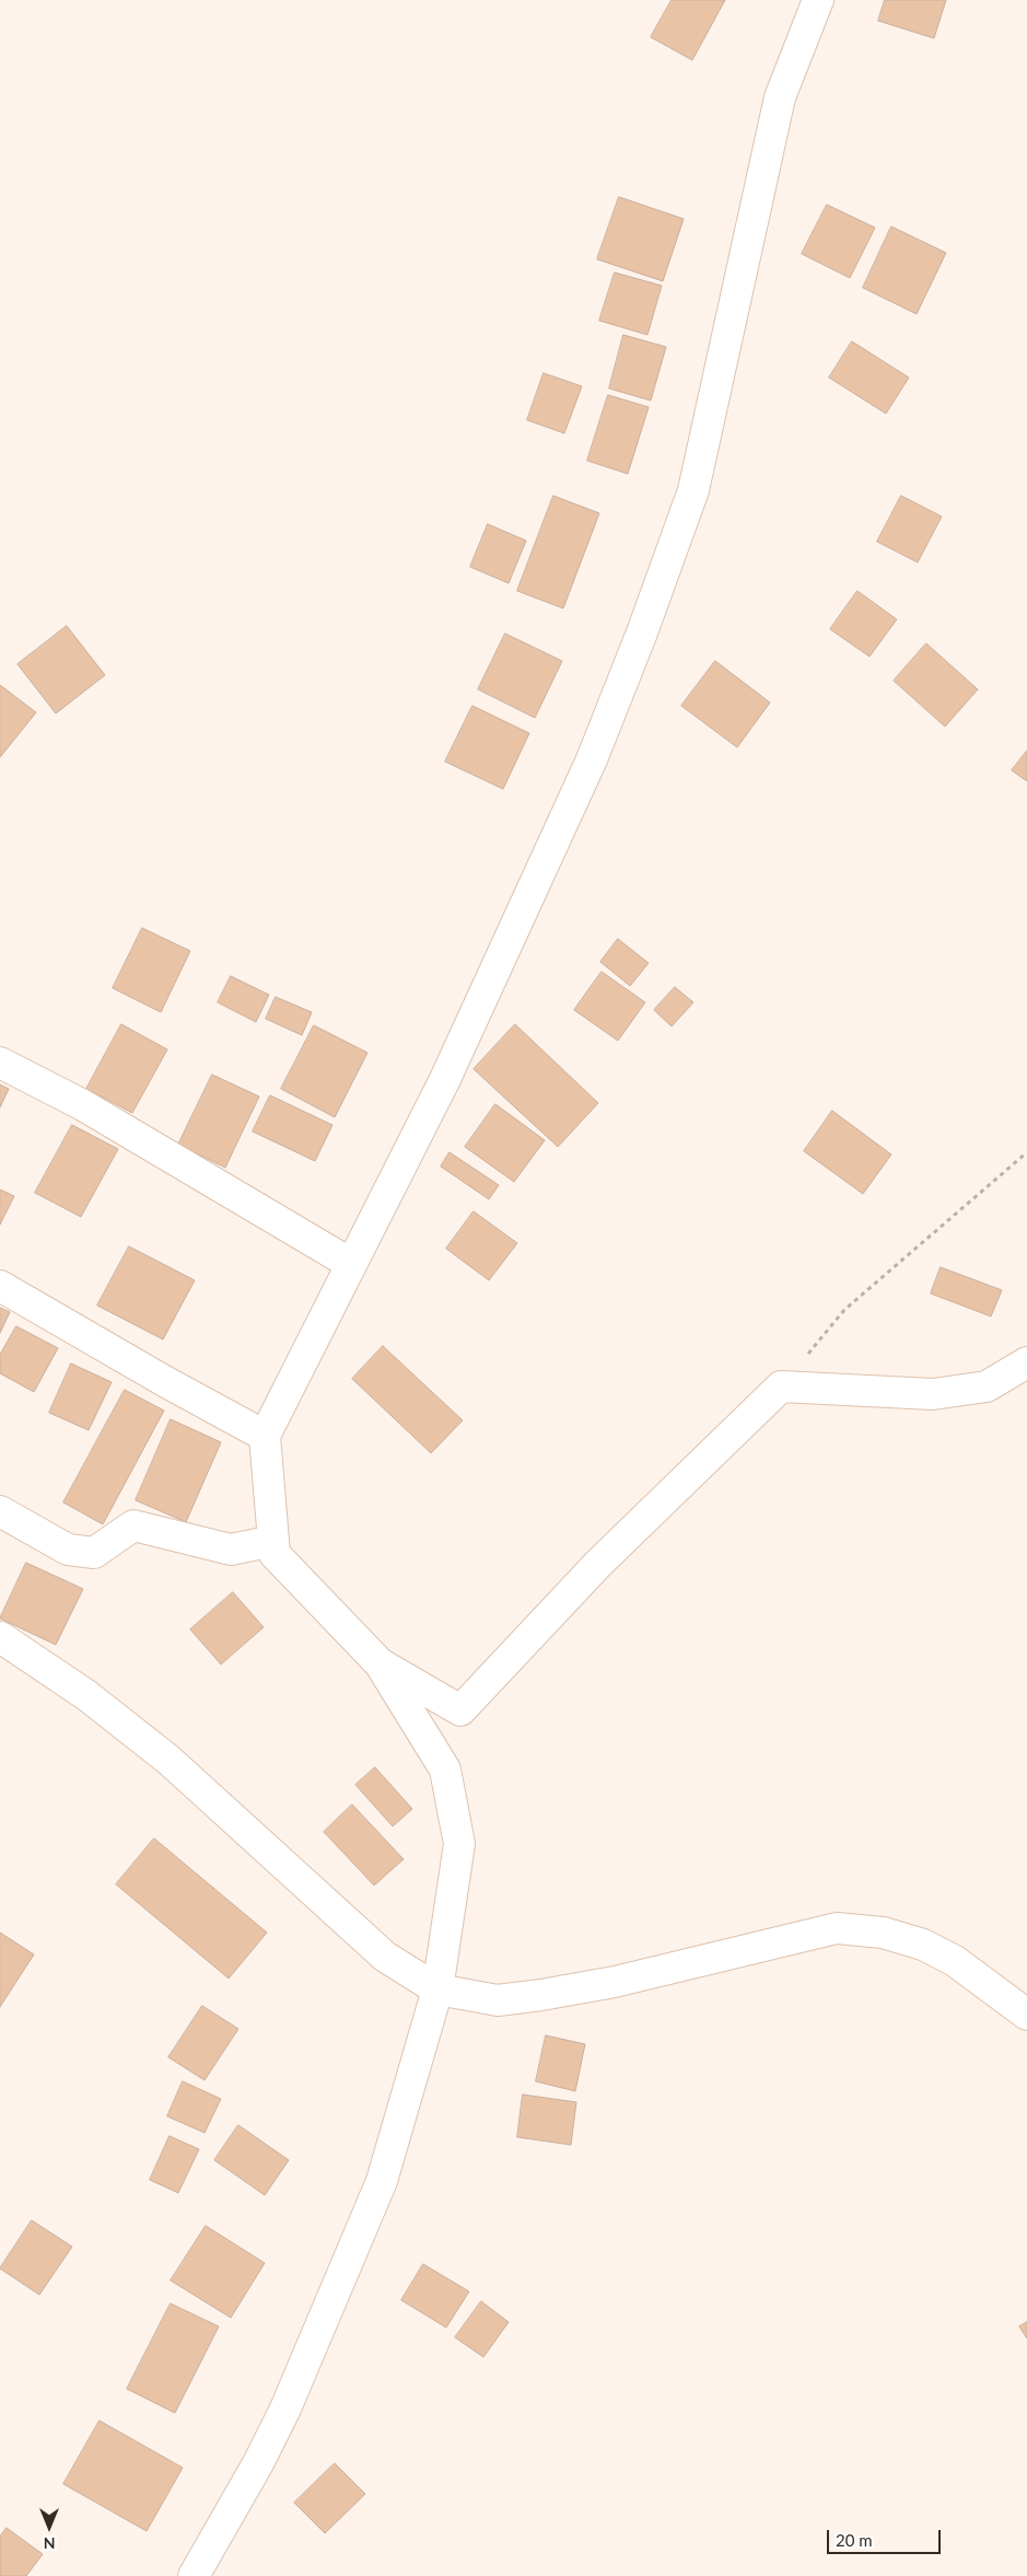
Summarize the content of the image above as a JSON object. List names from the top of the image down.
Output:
{
  "scale_bar": "20 m",
  "north": "bottom"
}
